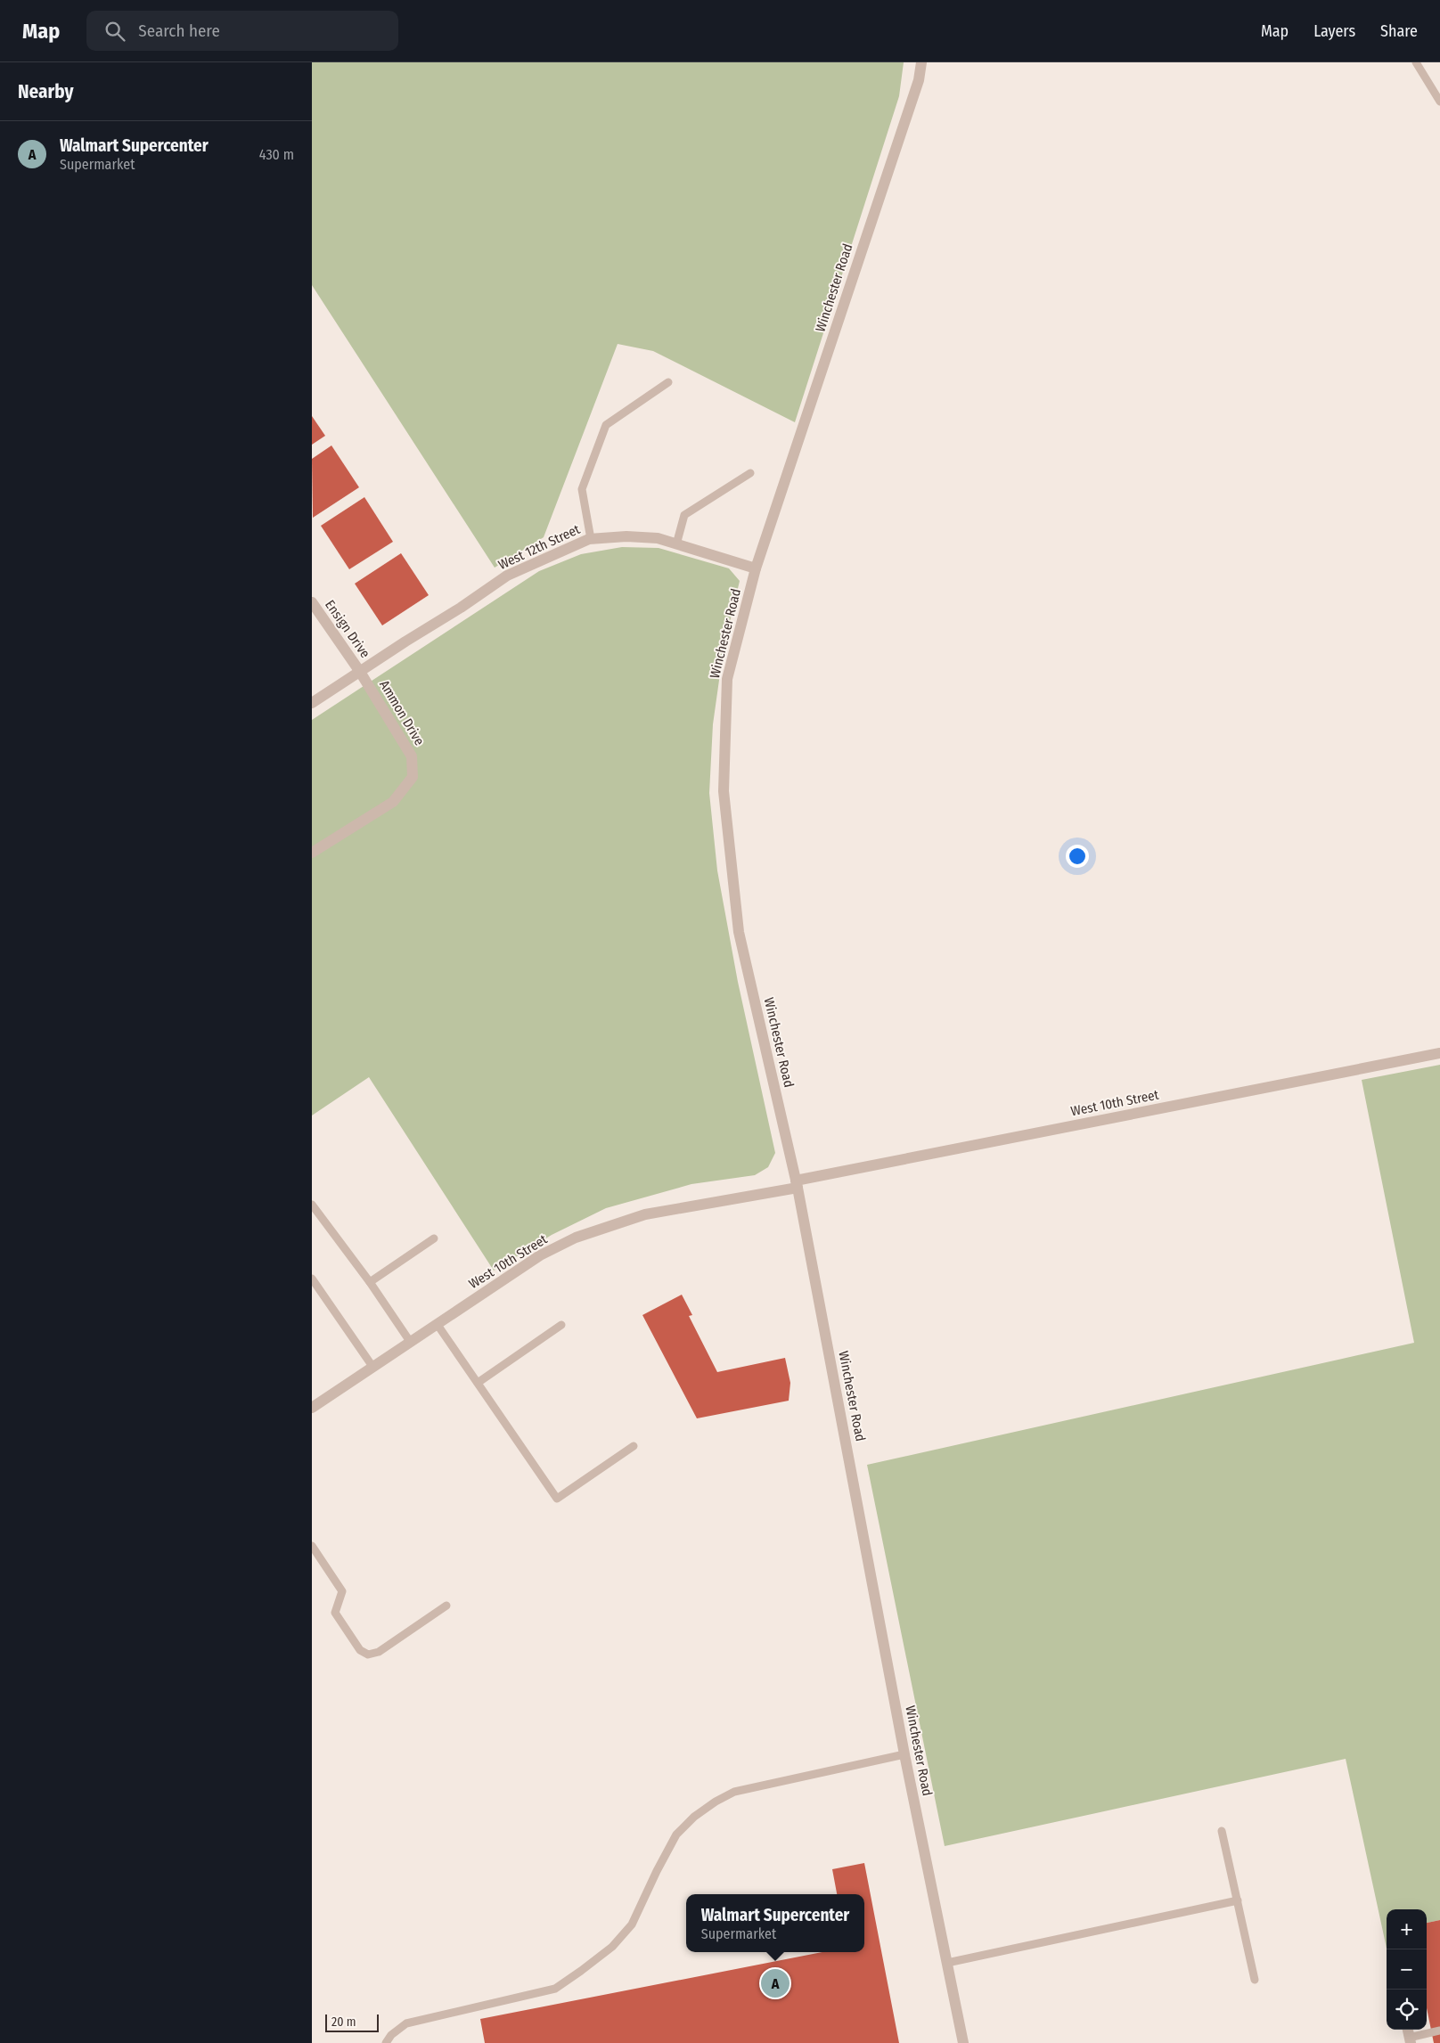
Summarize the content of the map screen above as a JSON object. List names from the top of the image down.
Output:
{
  "streets": {
    "street": [
      "Winchester Road",
      "West 12th Street",
      "Ensign Drive",
      "Ammon Drive",
      "West 10th Street"
    ]
  },
  "crossings": [
    ["Winchester Road", "West 12th Street"],
    ["Winchester Road", "West 10th Street"],
    ["West 12th Street", "Ensign Drive"],
    ["West 12th Street", "Ammon Drive"],
    ["Ensign Drive", "Ammon Drive"]
  ],
  "scale_bar": "20 m",
  "page": {
    "header": "Map",
    "search": "Search here",
    "nav": ["Map", "Layers", "Share"],
    "heading": "Nearby",
    "list": [
      {
        "mark": "A",
        "name": "Walmart Supercenter",
        "note": "Supermarket",
        "value": "430 m"
      }
    ],
    "popup": ["Walmart Supercenter", "Supermarket"],
    "map_buttons": ["+", "−"],
    "pins": "A",
    "scale": "20 m"
  }
}
